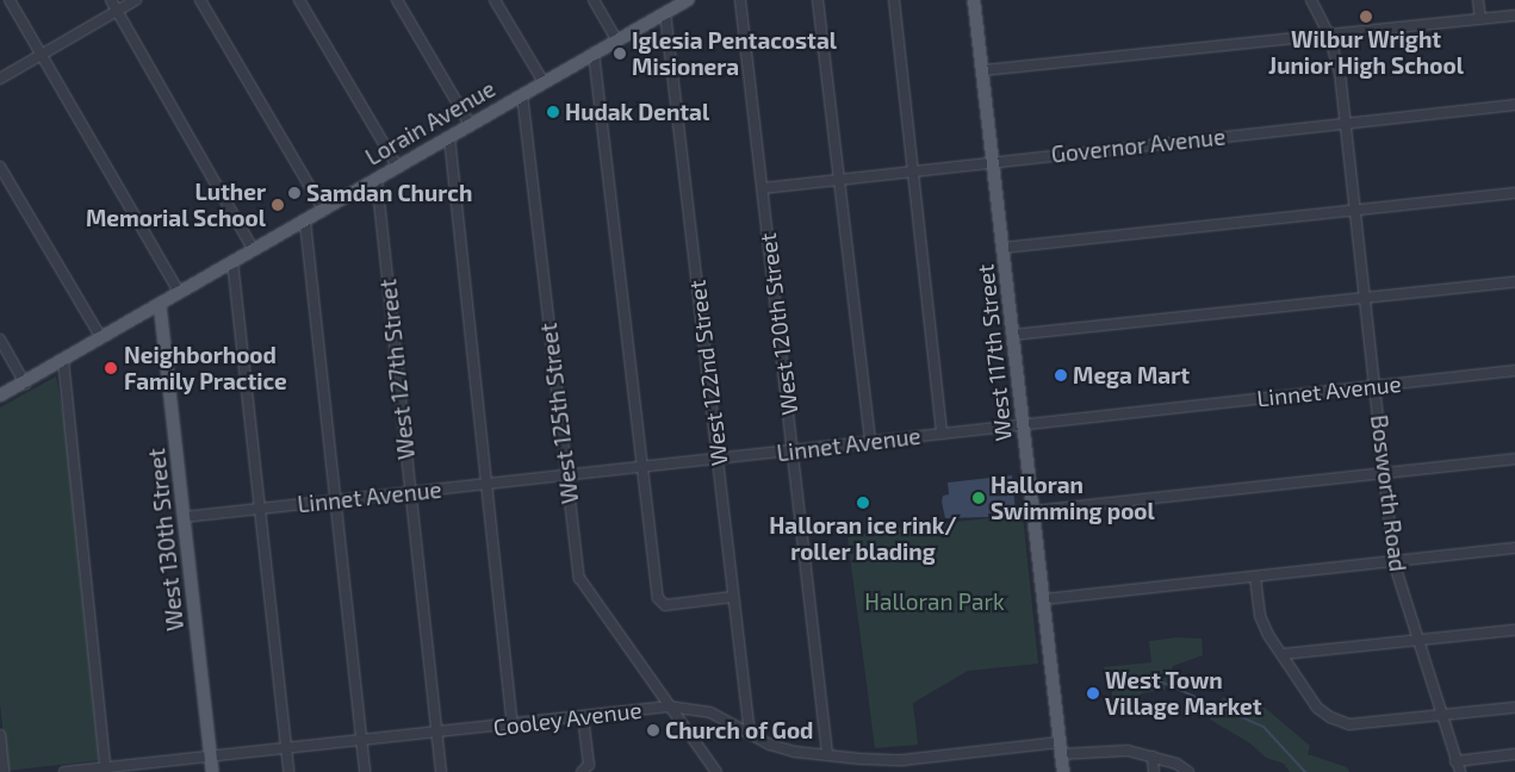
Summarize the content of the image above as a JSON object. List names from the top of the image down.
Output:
{
  "streets": {
    "main road": ["Lorain Avenue", "West 117th Street", "West 130th Street"],
    "street": [
      "Governor Avenue",
      "West 120th Street",
      "West 127th Street",
      "West 122nd Street",
      "Linnet Avenue",
      "West 125th Street",
      "Bosworth Road",
      "Cooley Avenue"
    ]
  },
  "crossings": [
    ["Lorain Avenue", "West 127th Street"],
    ["Lorain Avenue", "West 122nd Street"],
    ["Lorain Avenue", "West 125th Street"],
    ["Lorain Avenue", "West 130th Street"],
    ["Governor Avenue", "West 120th Street"],
    ["Governor Avenue", "West 117th Street"],
    ["Governor Avenue", "Bosworth Road"],
    ["West 120th Street", "Linnet Avenue"],
    ["West 120th Street", "Cooley Avenue"],
    ["West 117th Street", "Linnet Avenue"],
    ["West 117th Street", "Cooley Avenue"],
    ["West 127th Street", "Linnet Avenue"],
    ["West 127th Street", "Cooley Avenue"],
    ["West 122nd Street", "Linnet Avenue"],
    ["West 122nd Street", "Cooley Avenue"],
    ["Linnet Avenue", "West 125th Street"],
    ["Linnet Avenue", "Bosworth Road"],
    ["Linnet Avenue", "West 130th Street"],
    ["West 125th Street", "Cooley Avenue"],
    ["West 130th Street", "Cooley Avenue"]
  ],
  "parks": ["Halloran Park"],
  "places": [
    "Wilbur Wright Junior High School",
    "Iglesia Pentacostal Misionera",
    "Hudak Dental",
    "Samdan Church",
    "Luther Memorial School",
    "Neighborhood Family Practice",
    "Mega Mart",
    "Halloran Swimming pool",
    "Halloran ice rink/ roller blading",
    "West Town Village Market",
    "Church of God"
  ]
}
